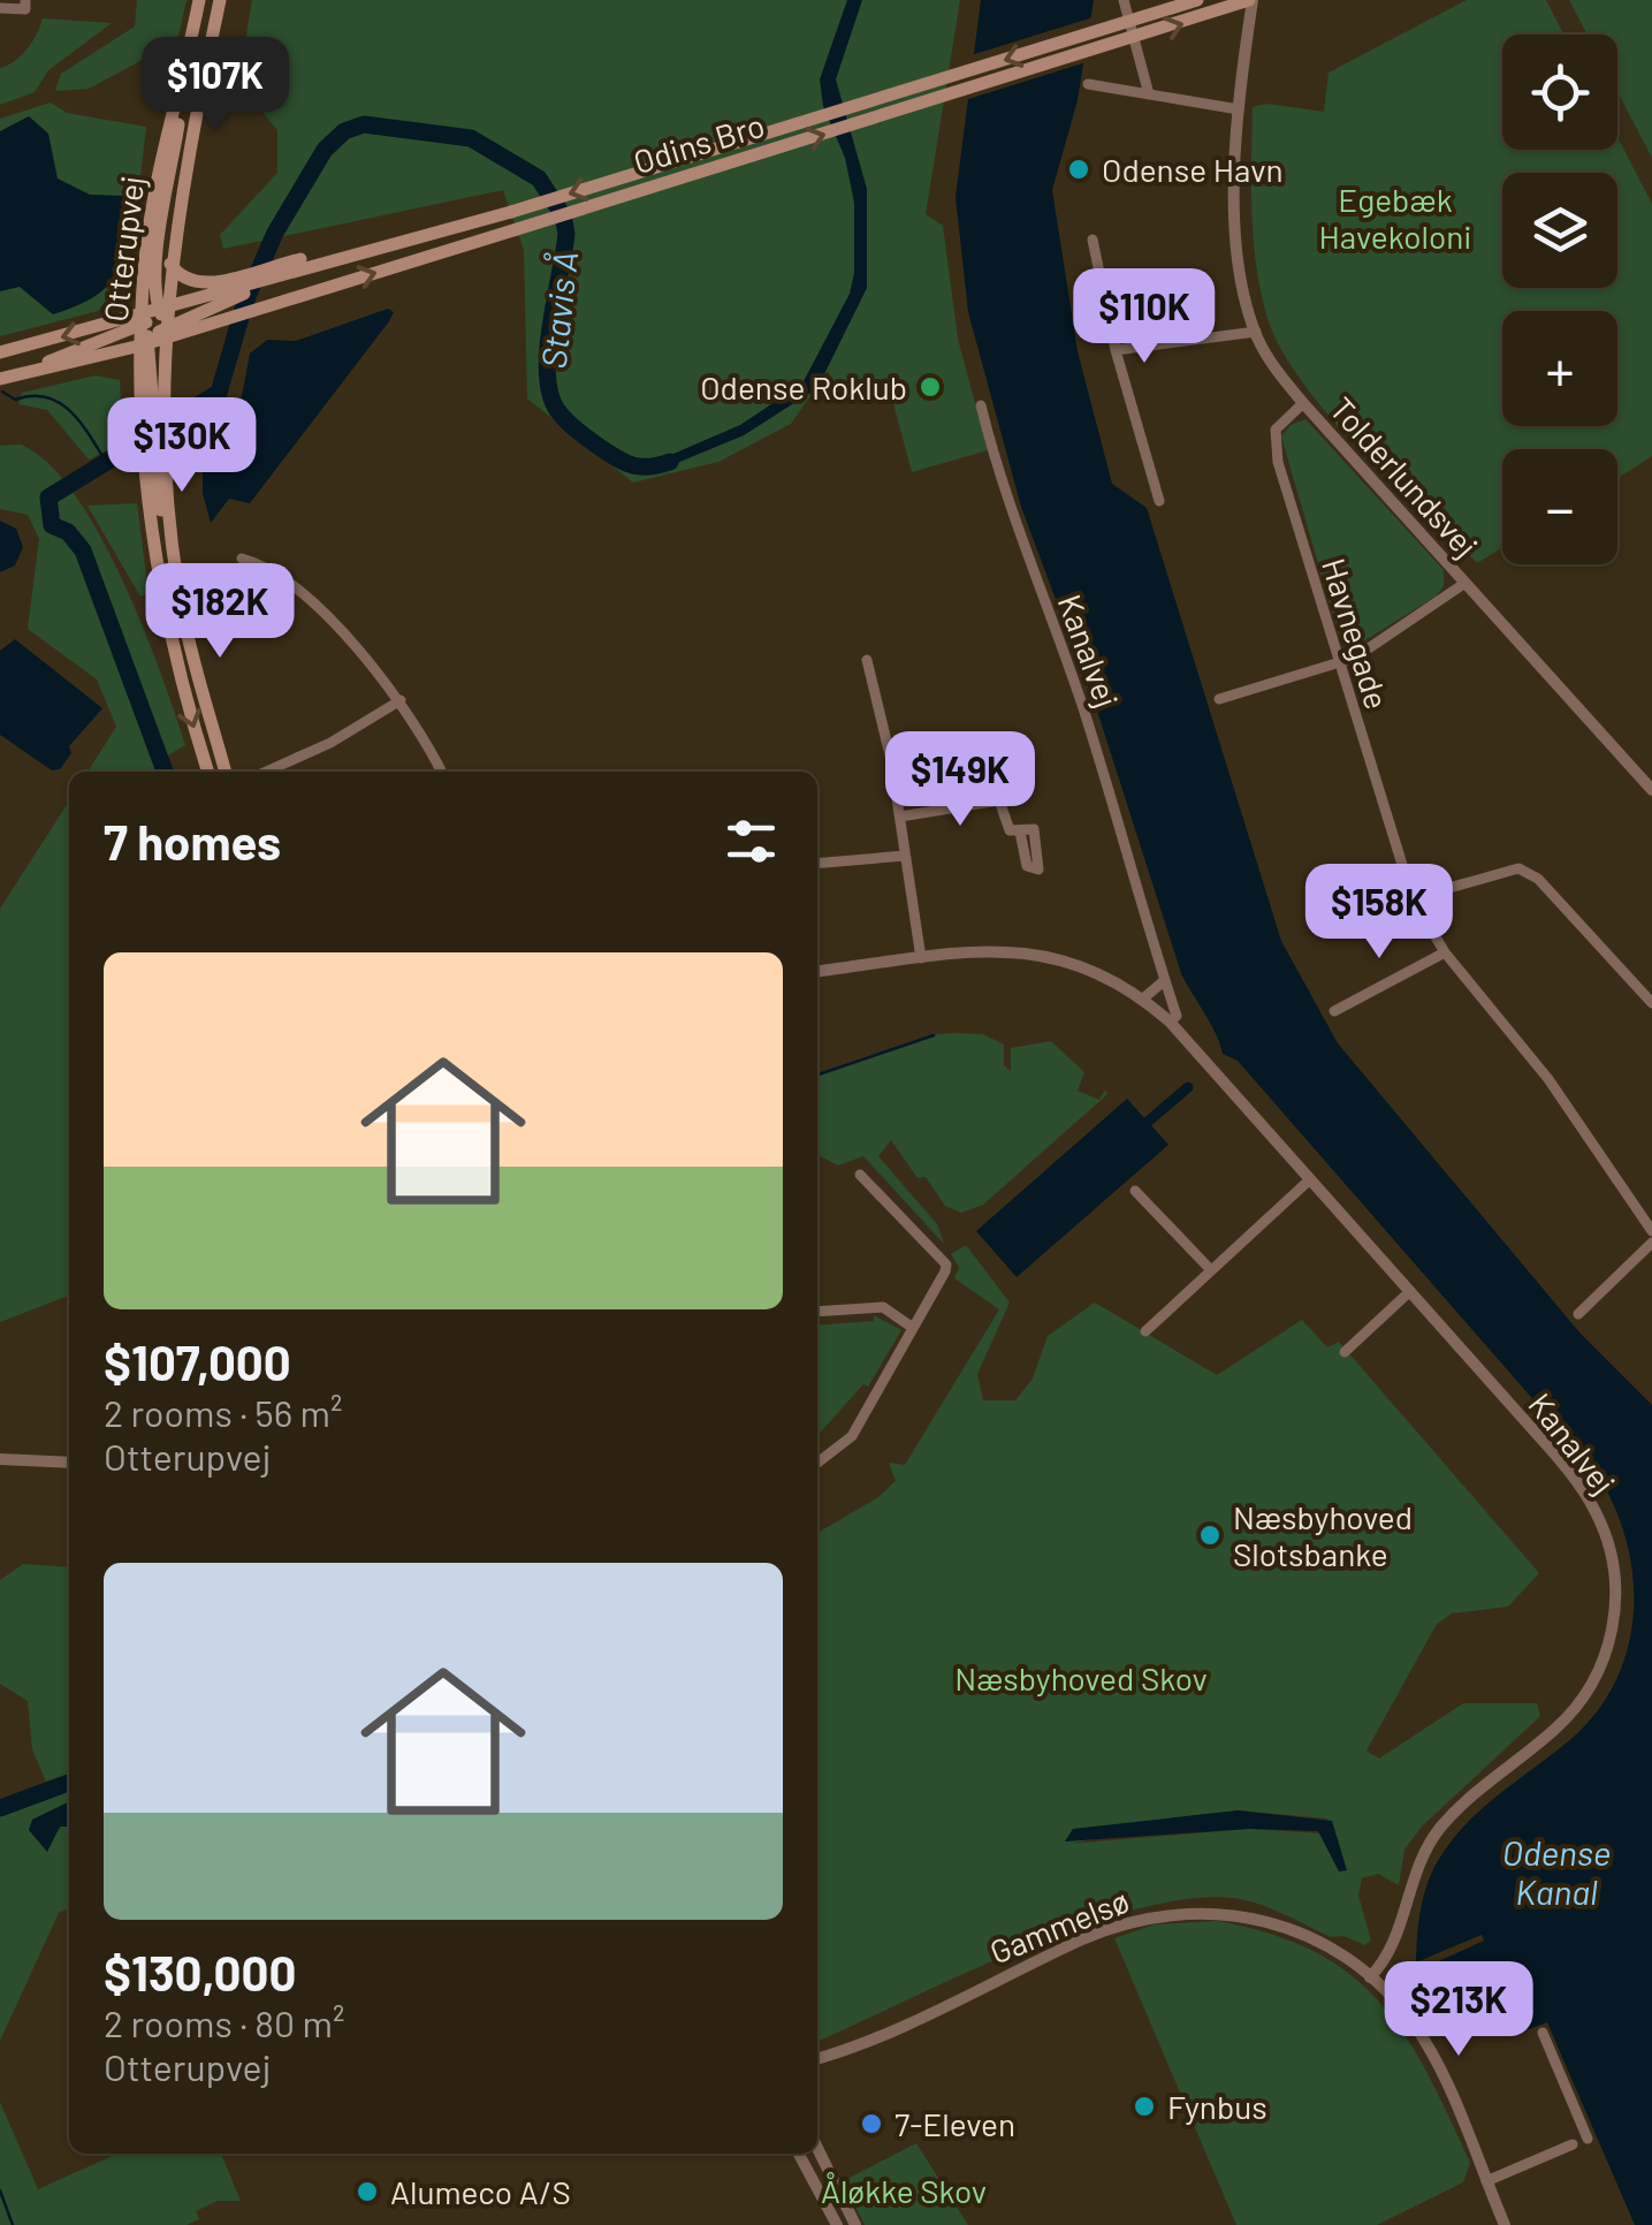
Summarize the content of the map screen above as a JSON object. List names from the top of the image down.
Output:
{
  "streets": {
    "main road": ["Odins Bro", "Otterupvej"],
    "street": [
      "Tolderlundsvej",
      "Havnegade",
      "Kanalvej",
      "Gammelsø"
    ]
  },
  "crossings": [
    ["Odins Bro", "Otterupvej"],
    ["Tolderlundsvej", "Havnegade"],
    ["Kanalvej", "Gammelsø"]
  ],
  "water": ["Stavis Å", "Odense Kanal"],
  "parks": ["Egebæk Havekoloni", "Næsbyhoved Skov", "Åløkke Skov"],
  "places": [
    "Odense Havn",
    "Odense Roklub",
    "Næsbyhoved Slotsbanke",
    "Fynbus",
    "7-Eleven",
    "Alumeco A/S"
  ],
  "page": {
    "map_buttons": ["+", "−"],
    "price": [
      "$107K",
      "$110K",
      "$130K",
      "$182K",
      "$149K",
      "$158K",
      "$213K"
    ],
    "heading": "7 homes",
    "list": [
      {
        "name": "$107,000",
        "note": "2 rooms · 56 m² · Otterupvej"
      },
      {
        "name": "$130,000",
        "note": "2 rooms · 80 m² · Otterupvej"
      }
    ]
  }
}
